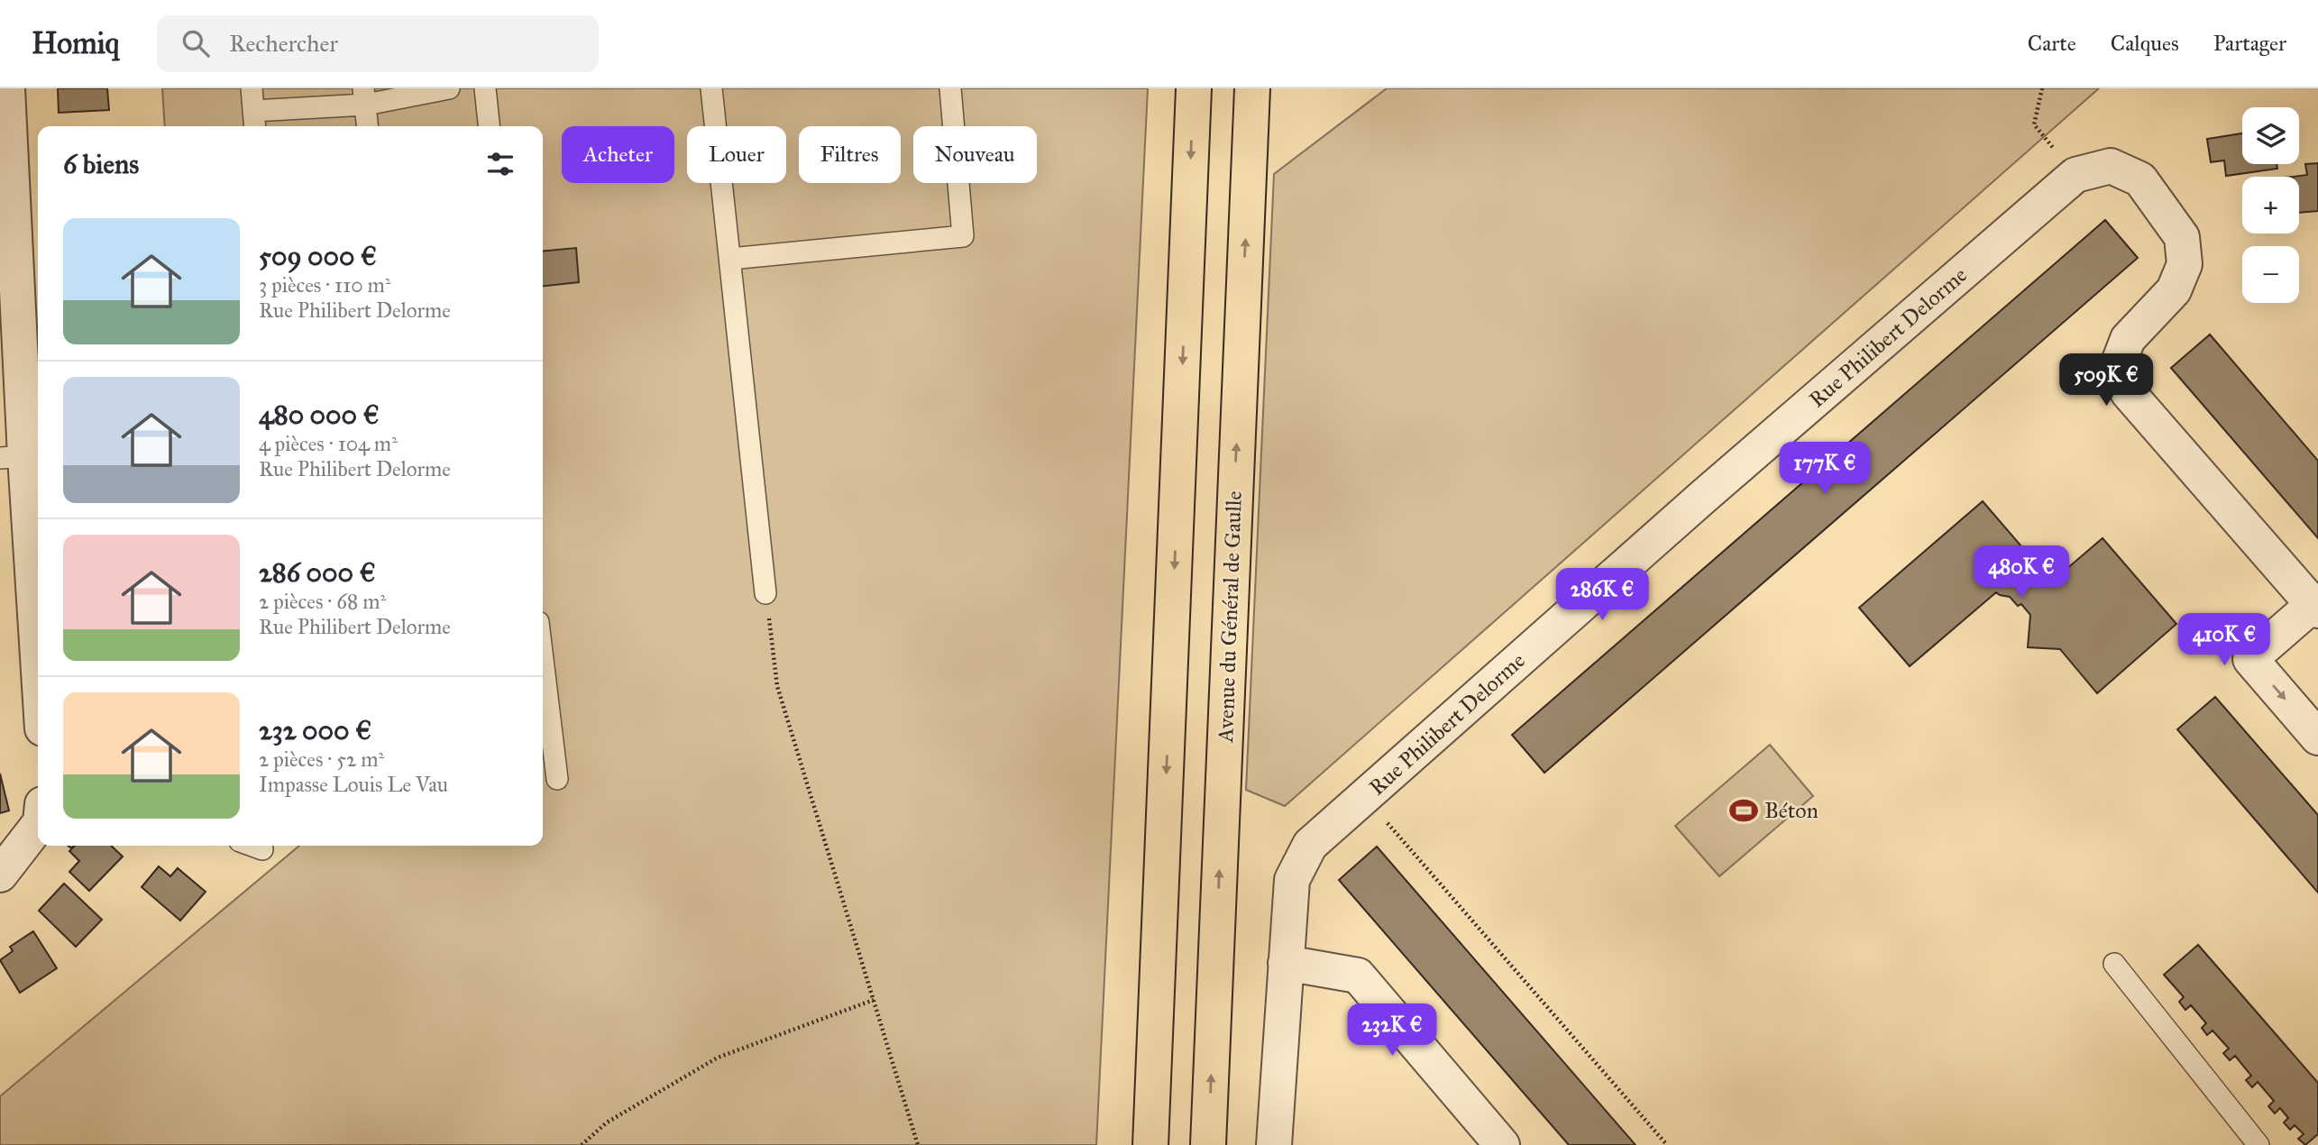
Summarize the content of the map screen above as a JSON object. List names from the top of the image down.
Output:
{
  "streets": {
    "main road": ["Avenue du Général de Gaulle"],
    "street": ["Rue Philibert Delorme"]
  },
  "places": {
    "sports": ["Béton"]
  },
  "page": {
    "header": "Homiq",
    "search": "Rechercher",
    "nav": ["Carte", "Calques", "Partager"],
    "map_buttons": ["+", "−"],
    "chip": [
      "Acheter",
      "Louer",
      "Filtres",
      "Nouveau"
    ],
    "heading": "6 biens",
    "list": [
      {
        "name": "509 000 €",
        "note": "3 pièces · 110 m² · Rue Philibert Delorme"
      },
      {
        "name": "480 000 €",
        "note": "4 pièces · 104 m² · Rue Philibert Delorme"
      },
      {
        "name": "286 000 €",
        "note": "2 pièces · 68 m² · Rue Philibert Delorme"
      },
      {
        "name": "232 000 €",
        "note": "2 pièces · 52 m² · Impasse Louis Le Vau"
      }
    ],
    "price": [
      "509K €",
      "177K €",
      "480K €",
      "286K €",
      "410K €",
      "232K €"
    ]
  }
}
